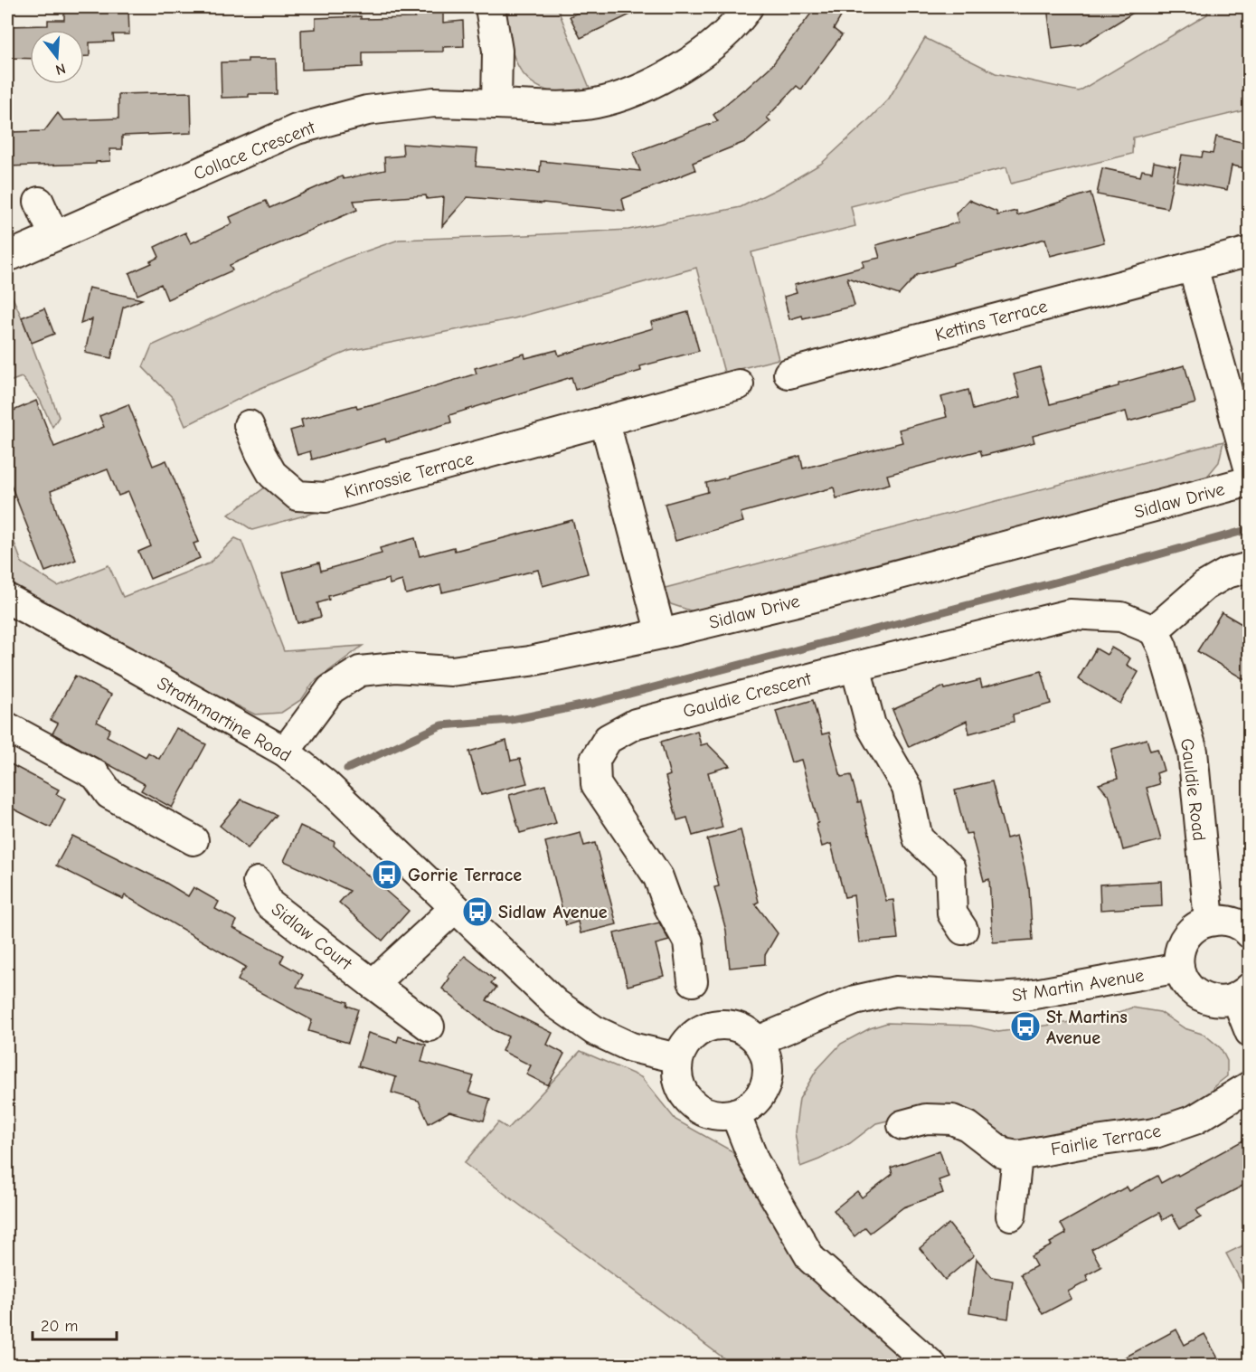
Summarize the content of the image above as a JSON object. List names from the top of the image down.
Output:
{
  "streets": {
    "street": [
      "Collace Crescent",
      "Kettins Terrace",
      "Kinrossie Terrace",
      "Sidlaw Drive",
      "Gauldie Crescent",
      "Strathmartine Road",
      "Gauldie Road",
      "Sidlaw Court",
      "St Martin Avenue",
      "Fairlie Terrace"
    ]
  },
  "crossings": [
    ["Sidlaw Drive", "Strathmartine Road"],
    ["Gauldie Crescent", "Gauldie Road"],
    ["Strathmartine Road", "St Martin Avenue"]
  ],
  "places": {
    "bus stop": ["Gorrie Terrace", "Sidlaw Avenue", "St Martins Avenue"]
  },
  "scale_bar": "20 m",
  "north": "bottom"
}
